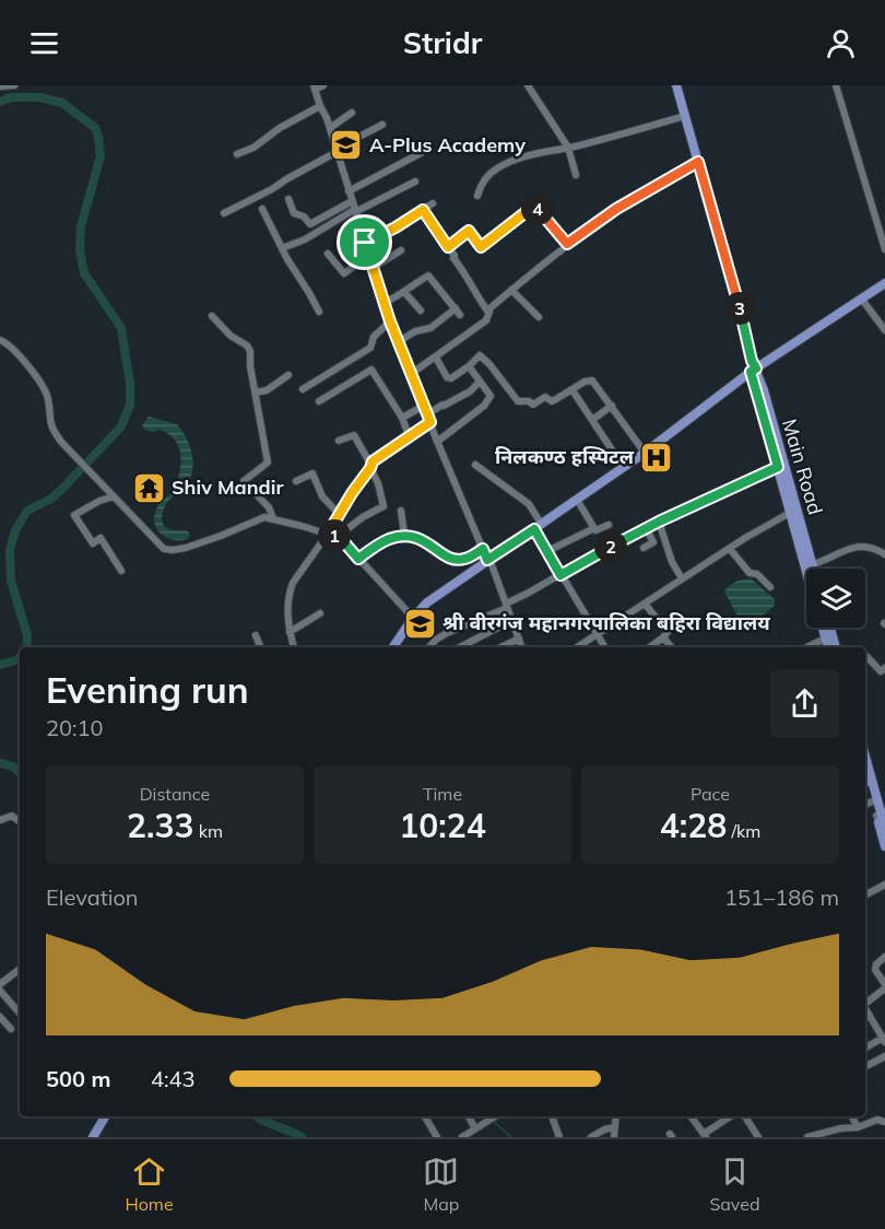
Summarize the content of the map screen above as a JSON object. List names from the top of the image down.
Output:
{
  "streets": {
    "main road": ["Main Road"]
  },
  "places": {
    "school or university": ["A-Plus Academy", "श्री वीरगंज महानगरपालिका बहिरा विद्यालय"],
    "hospital": ["निलकण्ठ हस्पिटल"],
    "temple": ["Shiv Mandir"]
  },
  "page": {
    "header": "Stridr",
    "pins": [
      "4",
      "3",
      "1",
      "2"
    ],
    "heading": ["Evening run", "20:10"],
    "stats": [
      ["Distance", "2.33 km"],
      ["Time", "10:24"],
      ["Pace", "4:28 /km"]
    ],
    "chart": ["Elevation", "151–186 m"],
    "list": [
      {
        "name": "500 m",
        "note": "4:43"
      }
    ],
    "tabs": ["Home", "Map", "Saved"]
  }
}
